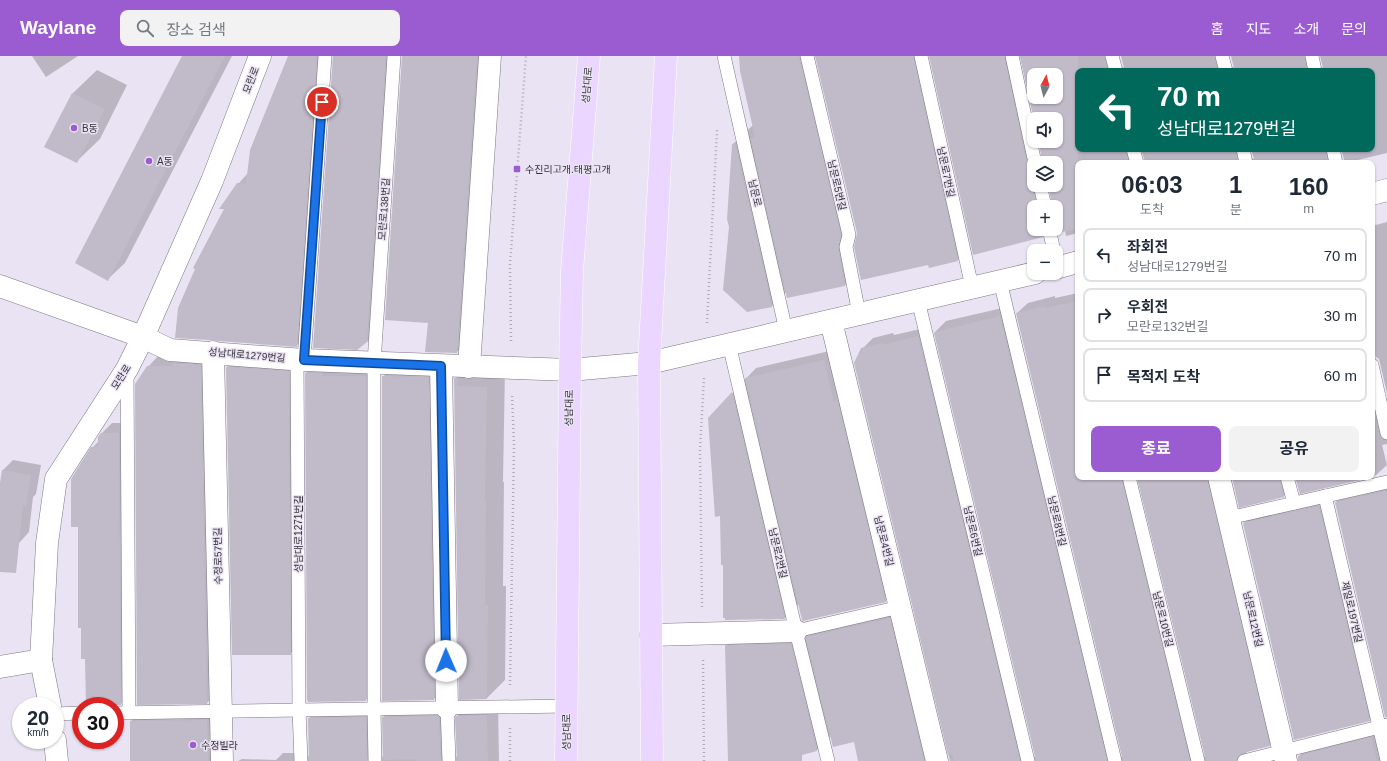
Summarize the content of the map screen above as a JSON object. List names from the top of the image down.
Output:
{
  "streets": {
    "main road": ["성남대로"],
    "street": [
      "모란로",
      "성남대로1279번길",
      "남문로4번길",
      "수정로57번길",
      "남문로12번길"
    ],
    "lane": [
      "남문로7번길",
      "남문로5번길",
      "남문로",
      "모란로138번길",
      "남문로8번길",
      "남문로6번길",
      "성남대로1271번길",
      "남문로2번길",
      "제일로197번길",
      "남문로10번길"
    ]
  },
  "crossings": [
    ["모란로", "성남대로1279번길"],
    ["성남대로", "성남대로1279번길"],
    ["모란로138번길", "성남대로1279번길"],
    ["성남대로1279번길", "성남대로1271번길"],
    ["성남대로1279번길", "수정로57번길"]
  ],
  "places": {
    "other": ["B동", "A동", "수정빌라"],
    "transit": ["수진리고개.태평고개"]
  },
  "north": "top",
  "page": {
    "header": "Waylane",
    "search": "장소 검색",
    "nav": [
      "홈",
      "지도",
      "소개",
      "문의"
    ],
    "map_buttons": ["+", "−"],
    "turn": ["70 m", "성남대로1279번길"],
    "eta": [
      "06:03",
      "도착",
      "1",
      "분",
      "160",
      "m"
    ],
    "list": [
      {
        "name": "좌회전",
        "note": "성남대로1279번길",
        "value": "70 m"
      },
      {
        "name": "우회전",
        "note": "모란로132번길",
        "value": "30 m"
      },
      {
        "name": "목적지 도착",
        "value": "60 m"
      }
    ],
    "buttons": ["종료", "공유"],
    "speed": "20 km/h",
    "limit": "30"
  }
}
